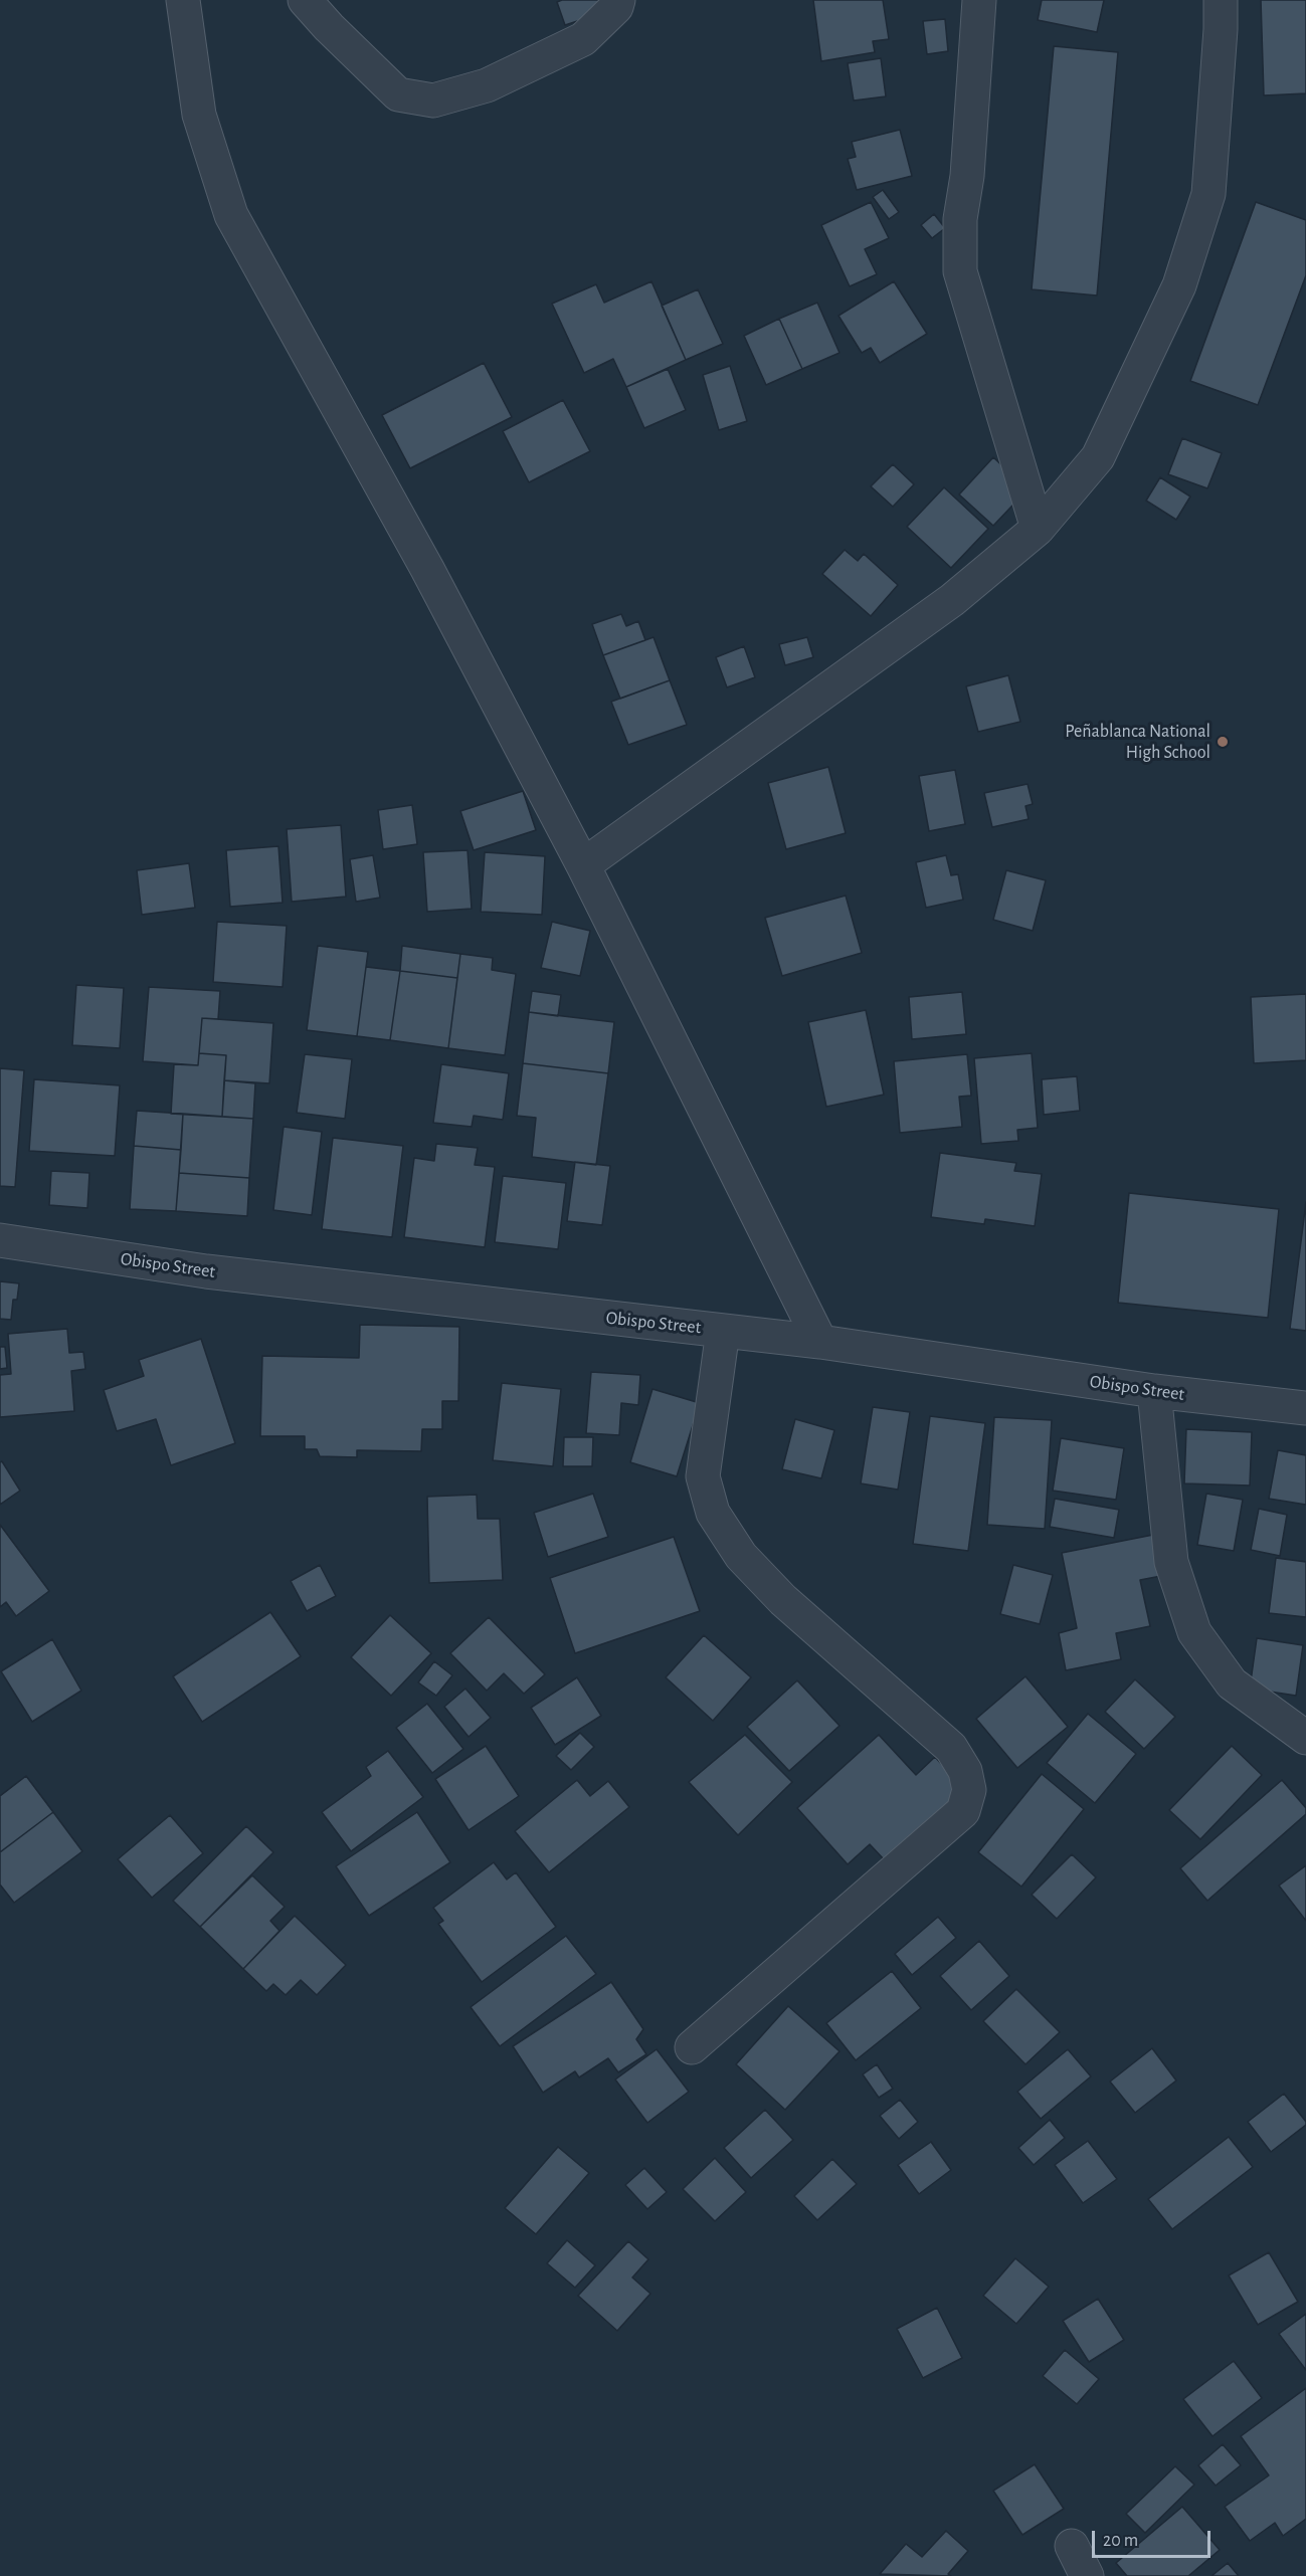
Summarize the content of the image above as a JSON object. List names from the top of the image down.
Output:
{
  "streets": {
    "street": ["Obispo Street"]
  },
  "places": ["Peñablanca National High School"],
  "scale_bar": "20 m"
}
